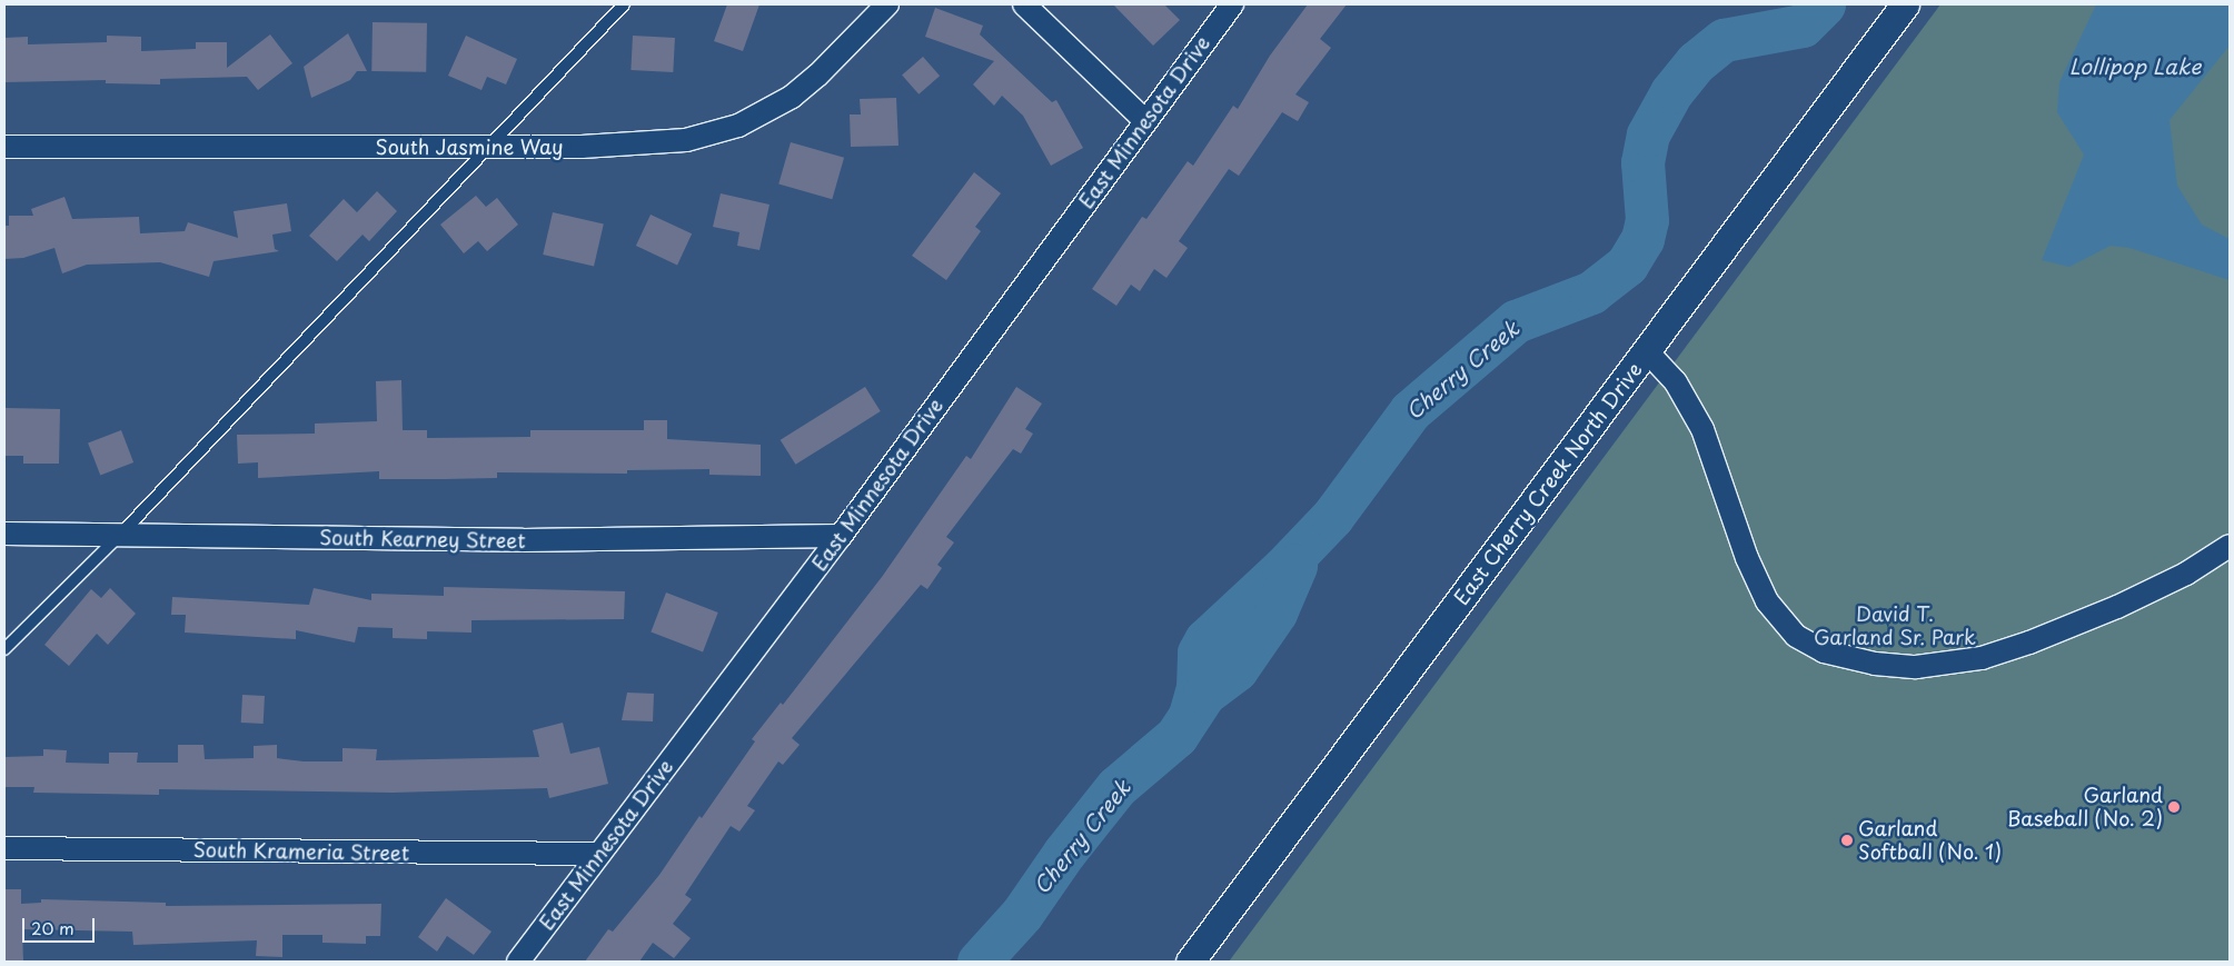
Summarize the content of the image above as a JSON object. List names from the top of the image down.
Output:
{
  "streets": {
    "street": [
      "East Minnesota Drive",
      "South Jasmine Way",
      "East Cherry Creek North Drive",
      "South Kearney Street",
      "South Krameria Street"
    ]
  },
  "crossings": [
    ["East Minnesota Drive", "South Kearney Street"],
    ["East Minnesota Drive", "South Krameria Street"]
  ],
  "water": ["Lollipop Lake", "Cherry Creek"],
  "parks": ["David T. Garland Sr. Park"],
  "places": ["Garland Baseball (No. 2)", "Garland Softball (No. 1)"],
  "scale_bar": "20 m"
}
